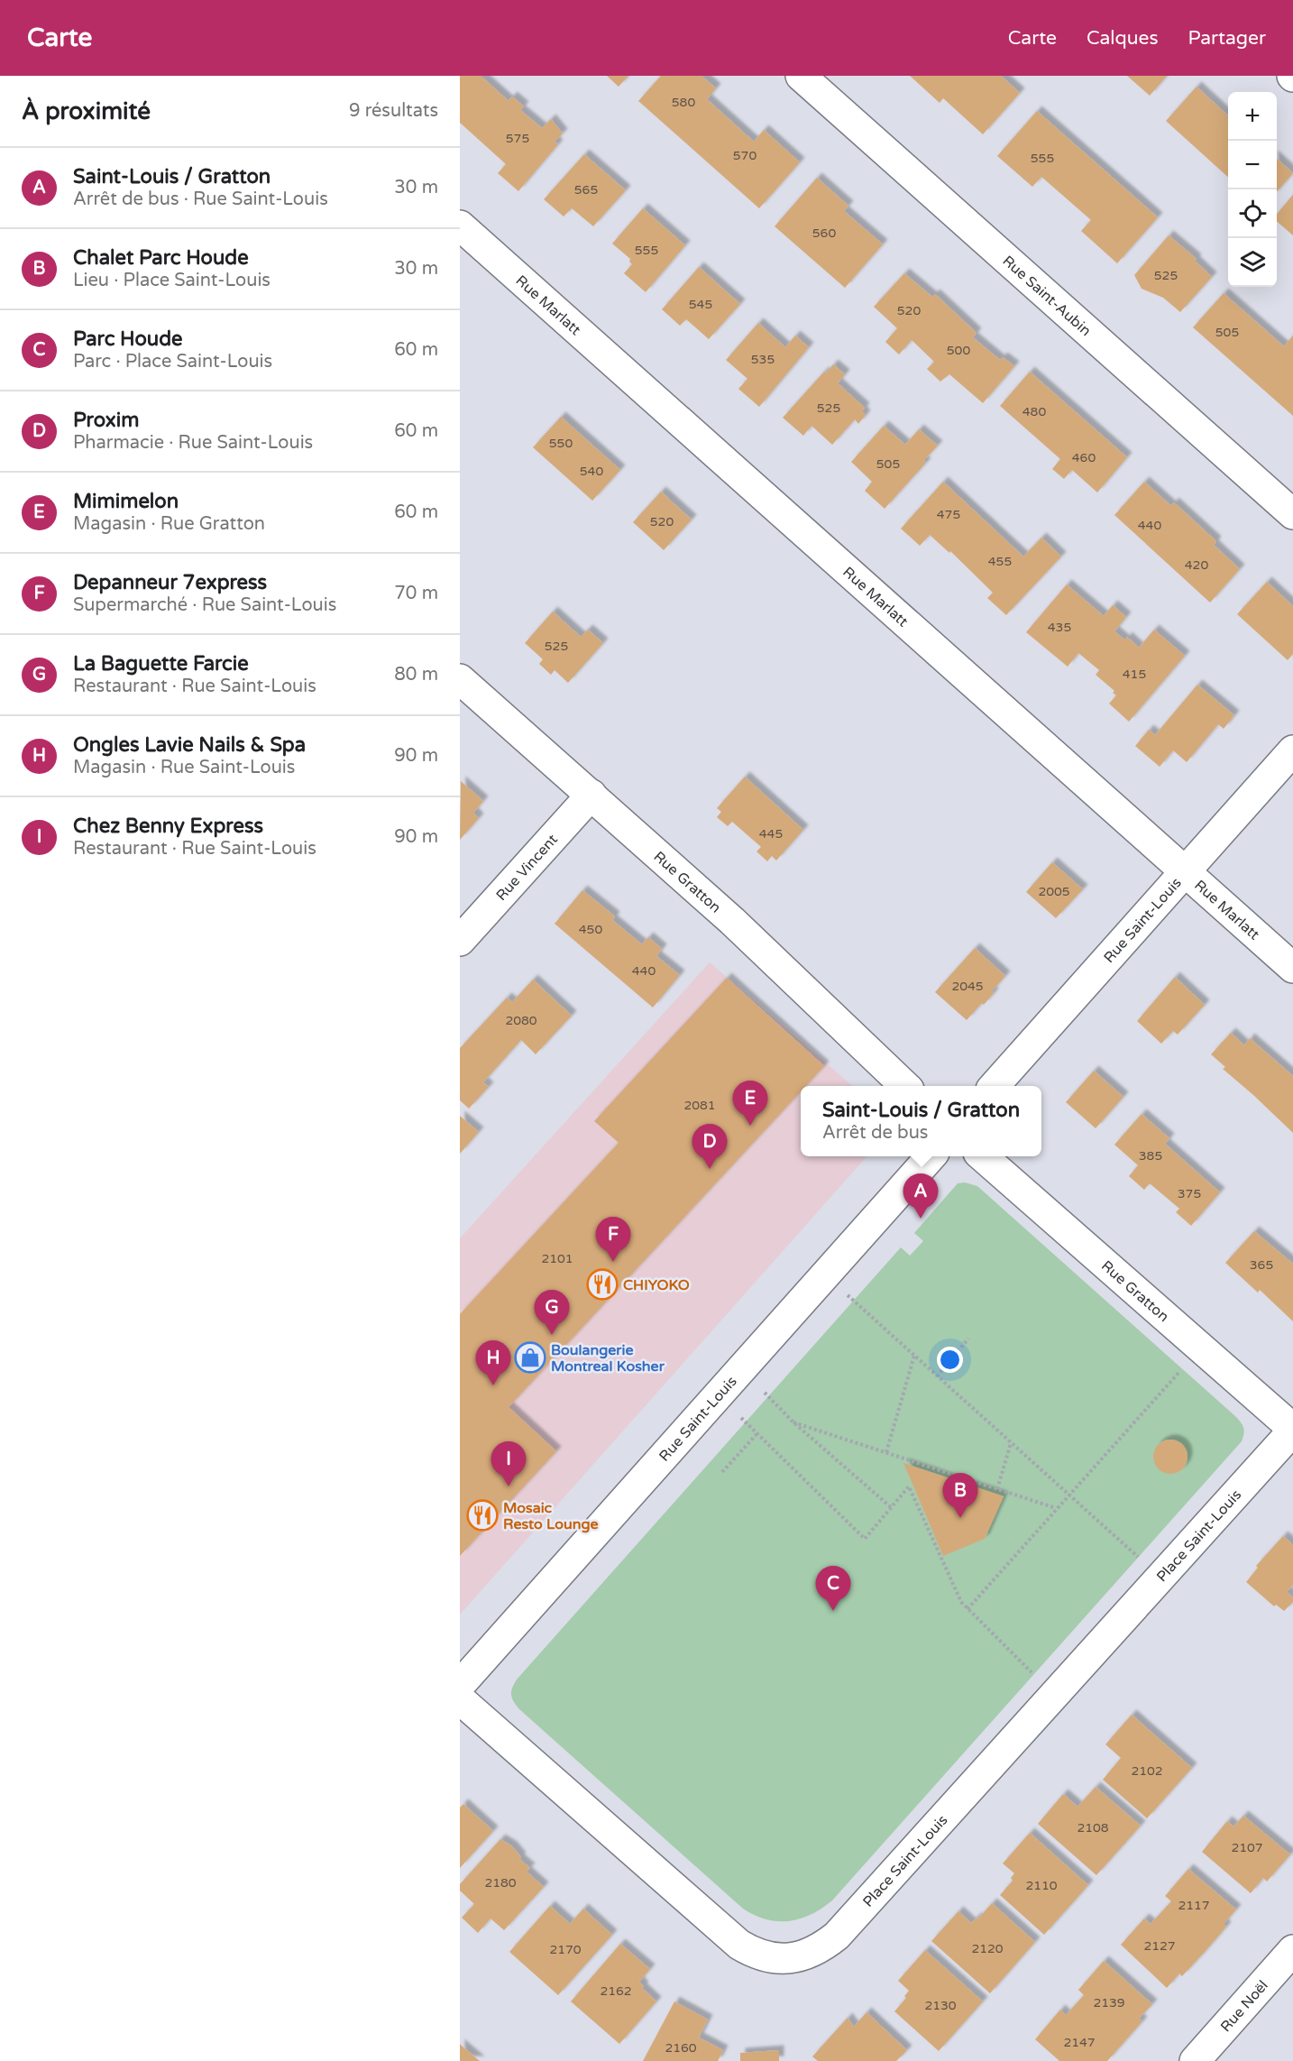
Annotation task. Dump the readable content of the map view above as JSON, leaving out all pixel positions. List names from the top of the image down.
{
  "streets": {
    "street": [
      "Rue Saint-Aubin",
      "Rue Marlatt",
      "Rue Vincent",
      "Rue Gratton",
      "Rue Saint-Louis",
      "Place Saint-Louis",
      "Rue Noël"
    ]
  },
  "crossings": [
    ["Rue Marlatt", "Rue Saint-Louis"],
    ["Rue Vincent", "Rue Gratton"],
    ["Rue Gratton", "Place Saint-Louis"]
  ],
  "places": {
    "restaurant": ["CHIYOKO", "Mosaic Resto Lounge"],
    "shop": ["Boulangerie Montreal Kosher"]
  },
  "house_numbers": [
    "580",
    "575",
    "570",
    "555",
    "565",
    "560",
    "555",
    "525",
    "545",
    "520",
    "505",
    "500",
    "535",
    "525",
    "480",
    "550",
    "460",
    "505",
    "540",
    "475",
    "520",
    "440",
    "455",
    "420",
    "435",
    "525",
    "415",
    "445",
    "2005",
    "450",
    "440",
    "2045",
    "2080",
    "2081",
    "385",
    "375",
    "2101",
    "365",
    "2102",
    "2108",
    "2107",
    "2180",
    "2110",
    "2117",
    "2127",
    "2120",
    "2170",
    "2162",
    "2139",
    "2130",
    "2147",
    "2160"
  ],
  "page": {
    "header": "Carte",
    "nav": ["Carte", "Calques", "Partager"],
    "heading": ["À proximité", "9 résultats"],
    "map_buttons": ["+", "−"],
    "list": [
      {
        "mark": "A",
        "name": "Saint-Louis / Gratton",
        "note": "Arrêt de bus · Rue Saint-Louis",
        "value": "30 m"
      },
      {
        "mark": "B",
        "name": "Chalet Parc Houde",
        "note": "Lieu · Place Saint-Louis",
        "value": "30 m"
      },
      {
        "mark": "C",
        "name": "Parc Houde",
        "note": "Parc · Place Saint-Louis",
        "value": "60 m"
      },
      {
        "mark": "D",
        "name": "Proxim",
        "note": "Pharmacie · Rue Saint-Louis",
        "value": "60 m"
      },
      {
        "mark": "E",
        "name": "Mimimelon",
        "note": "Magasin · Rue Gratton",
        "value": "60 m"
      },
      {
        "mark": "F",
        "name": "Depanneur 7express",
        "note": "Supermarché · Rue Saint-Louis",
        "value": "70 m"
      },
      {
        "mark": "G",
        "name": "La Baguette Farcie",
        "note": "Restaurant · Rue Saint-Louis",
        "value": "80 m"
      },
      {
        "mark": "H",
        "name": "Ongles Lavie Nails & Spa",
        "note": "Magasin · Rue Saint-Louis",
        "value": "90 m"
      },
      {
        "mark": "I",
        "name": "Chez Benny Express",
        "note": "Restaurant · Rue Saint-Louis",
        "value": "90 m"
      }
    ],
    "pins": [
      "E",
      "D",
      "A",
      "F",
      "G",
      "H",
      "I",
      "B",
      "C"
    ],
    "popup": ["Saint-Louis / Gratton", "Arrêt de bus"]
  }
}
